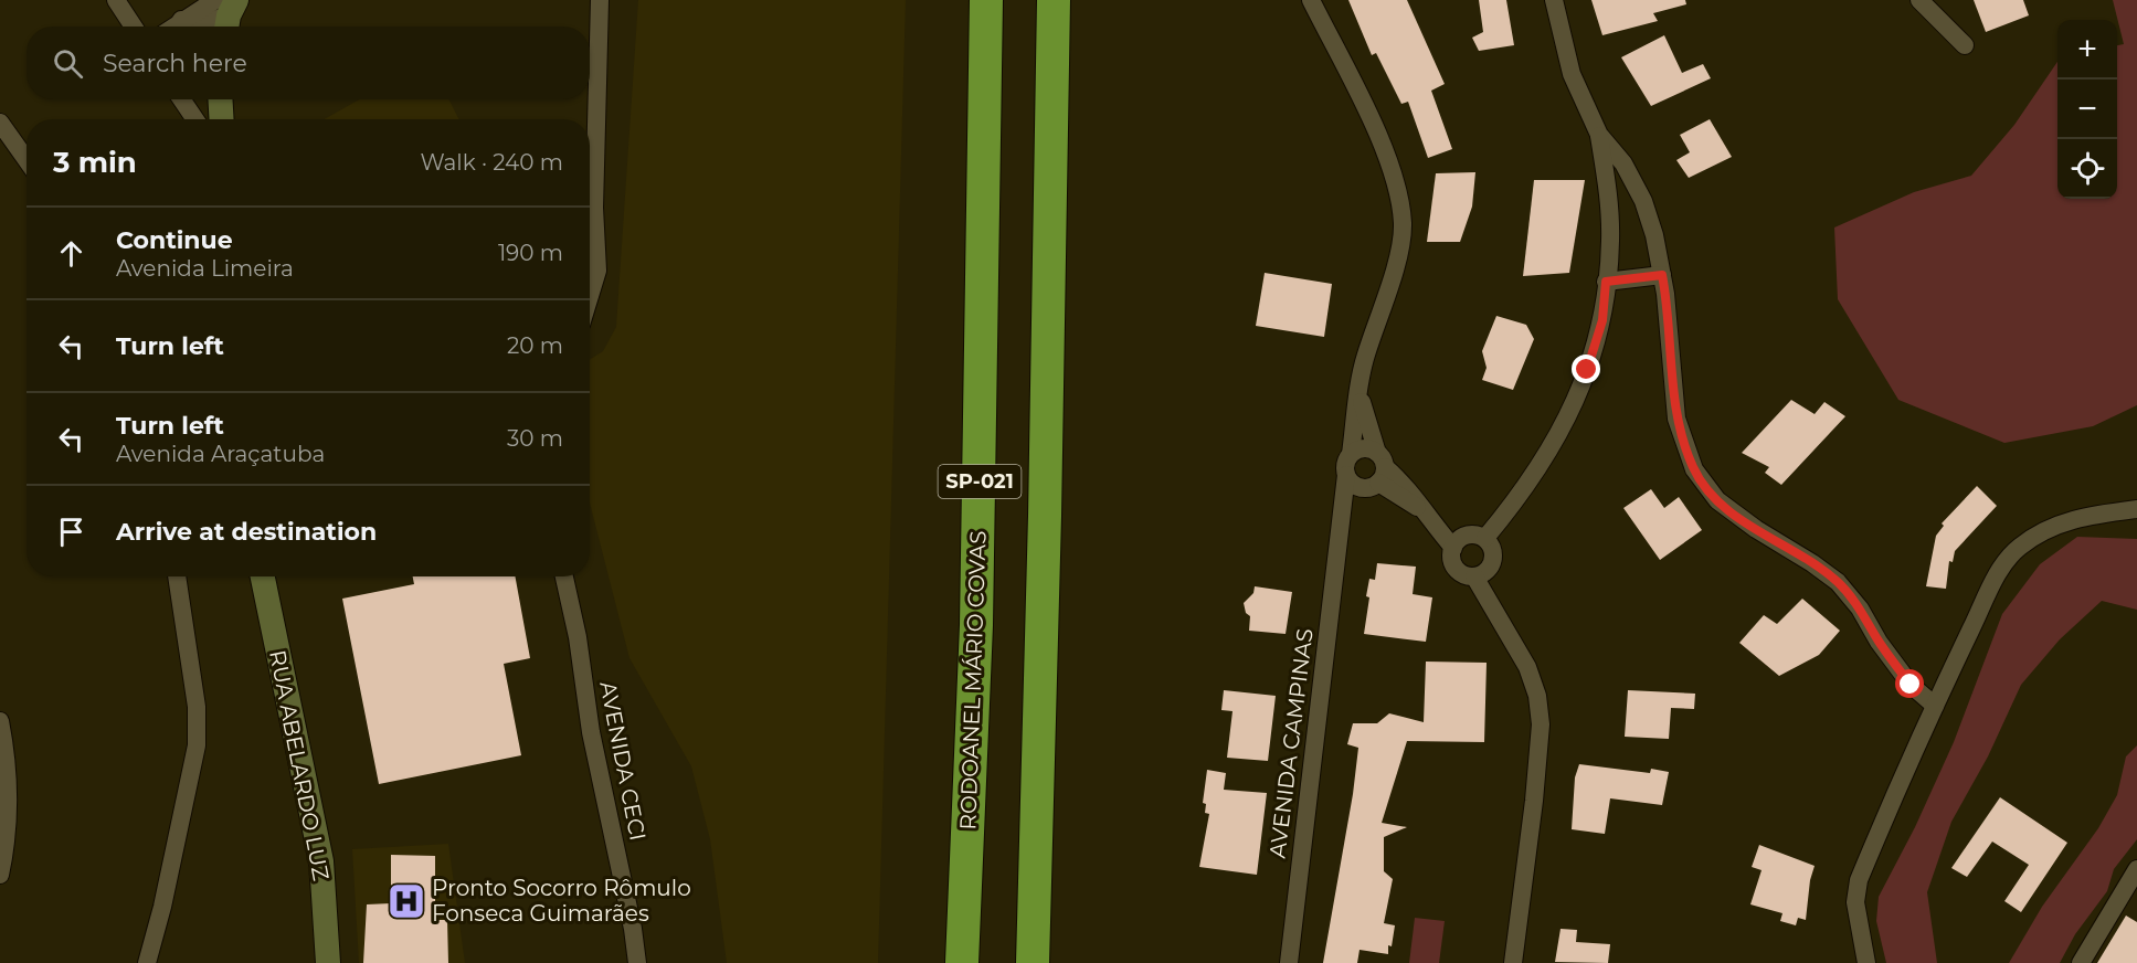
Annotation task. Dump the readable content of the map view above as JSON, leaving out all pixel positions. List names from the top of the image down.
{
  "streets": {
    "highway": ["SP-021", "RODOANEL MÁRIO COVAS"],
    "main road": ["RUA ABELARDO LUZ"],
    "street": ["AVENIDA CAMPINAS", "AVENIDA CECI"]
  },
  "places": {
    "hospital": ["Pronto Socorro Rômulo Fonseca Guimarães"]
  },
  "page": {
    "map_buttons": ["+", "−"],
    "search": "Search here",
    "heading": ["3 min", "Walk · 240 m"],
    "list": [
      ["Continue", "Avenida Limeira", "190 m"],
      ["Turn left", "20 m"],
      ["Turn left", "Avenida Araçatuba", "30 m"],
      "Arrive at destination"
    ]
  }
}
